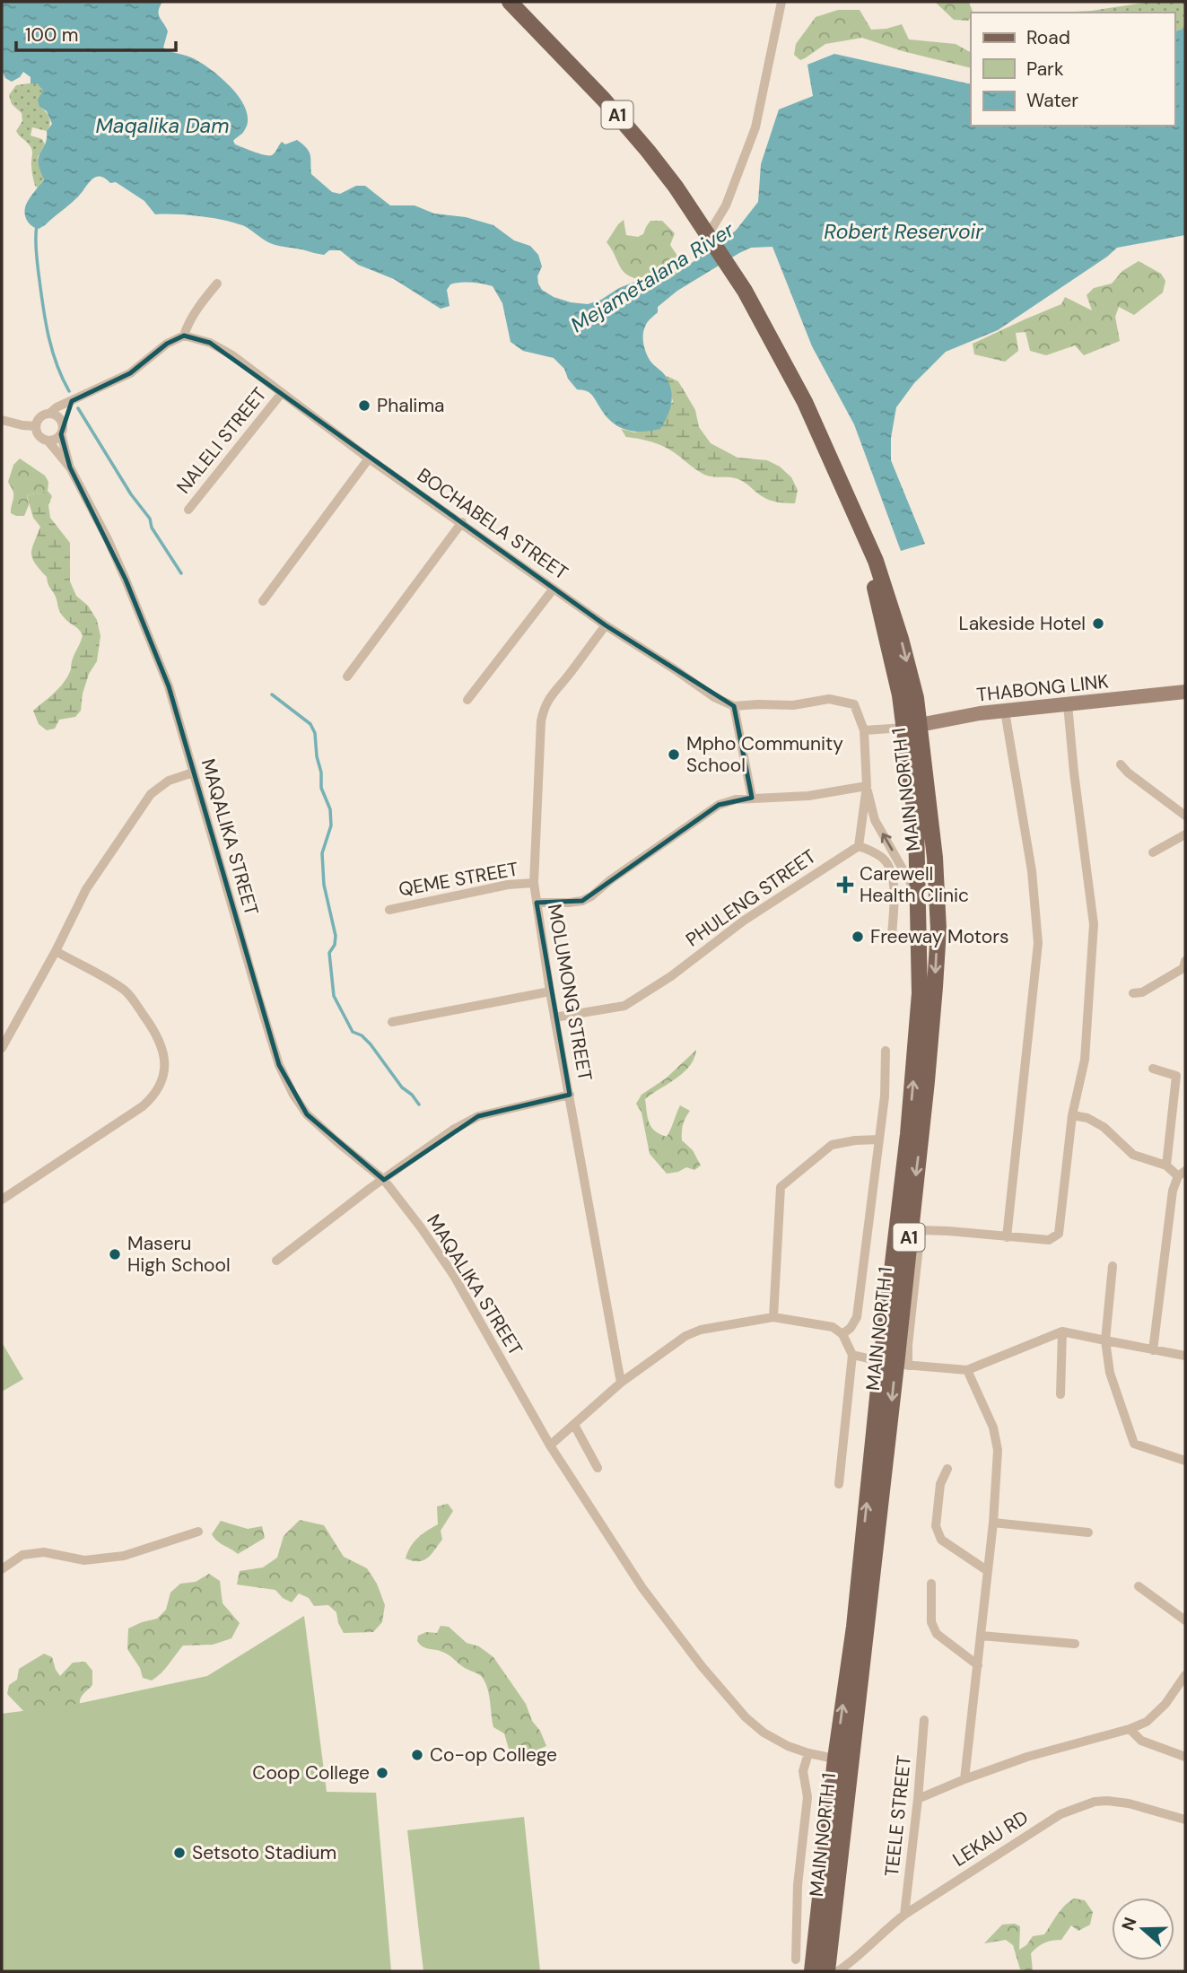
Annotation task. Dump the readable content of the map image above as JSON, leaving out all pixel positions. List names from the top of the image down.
{
  "streets": {
    "main road": ["A1", "THABONG LINK", "MAIN NORTH 1"],
    "street": [
      "NALELI STREET",
      "BOCHABELA STREET",
      "MAQALIKA STREET",
      "QEME STREET",
      "PHULENG STREET",
      "MOLUMONG STREET",
      "TEELE STREET",
      "LEKAU RD"
    ]
  },
  "crossings": [
    ["NALELI STREET", "BOCHABELA STREET"],
    ["BOCHABELA STREET", "MOLUMONG STREET"],
    ["THABONG LINK", "MAIN NORTH 1"],
    ["MAIN NORTH 1", "MAQALIKA STREET"],
    ["QEME STREET", "MOLUMONG STREET"],
    ["PHULENG STREET", "MOLUMONG STREET"],
    ["TEELE STREET", "LEKAU RD"]
  ],
  "water": ["Maqalika Dam", "Robert Reservoir", "Mejametalana River"],
  "places": {
    "other": [
      "Phalima",
      "Lakeside Hotel",
      "Mpho Community School",
      "Freeway Motors",
      "Maseru High School",
      "Co-op College",
      "Coop College",
      "Setsoto Stadium"
    ],
    "health": ["Carewell Health Clinic"]
  },
  "legend": ["Road", "Park", "Water"],
  "scale_bar": "100 m",
  "north": "left"
}
